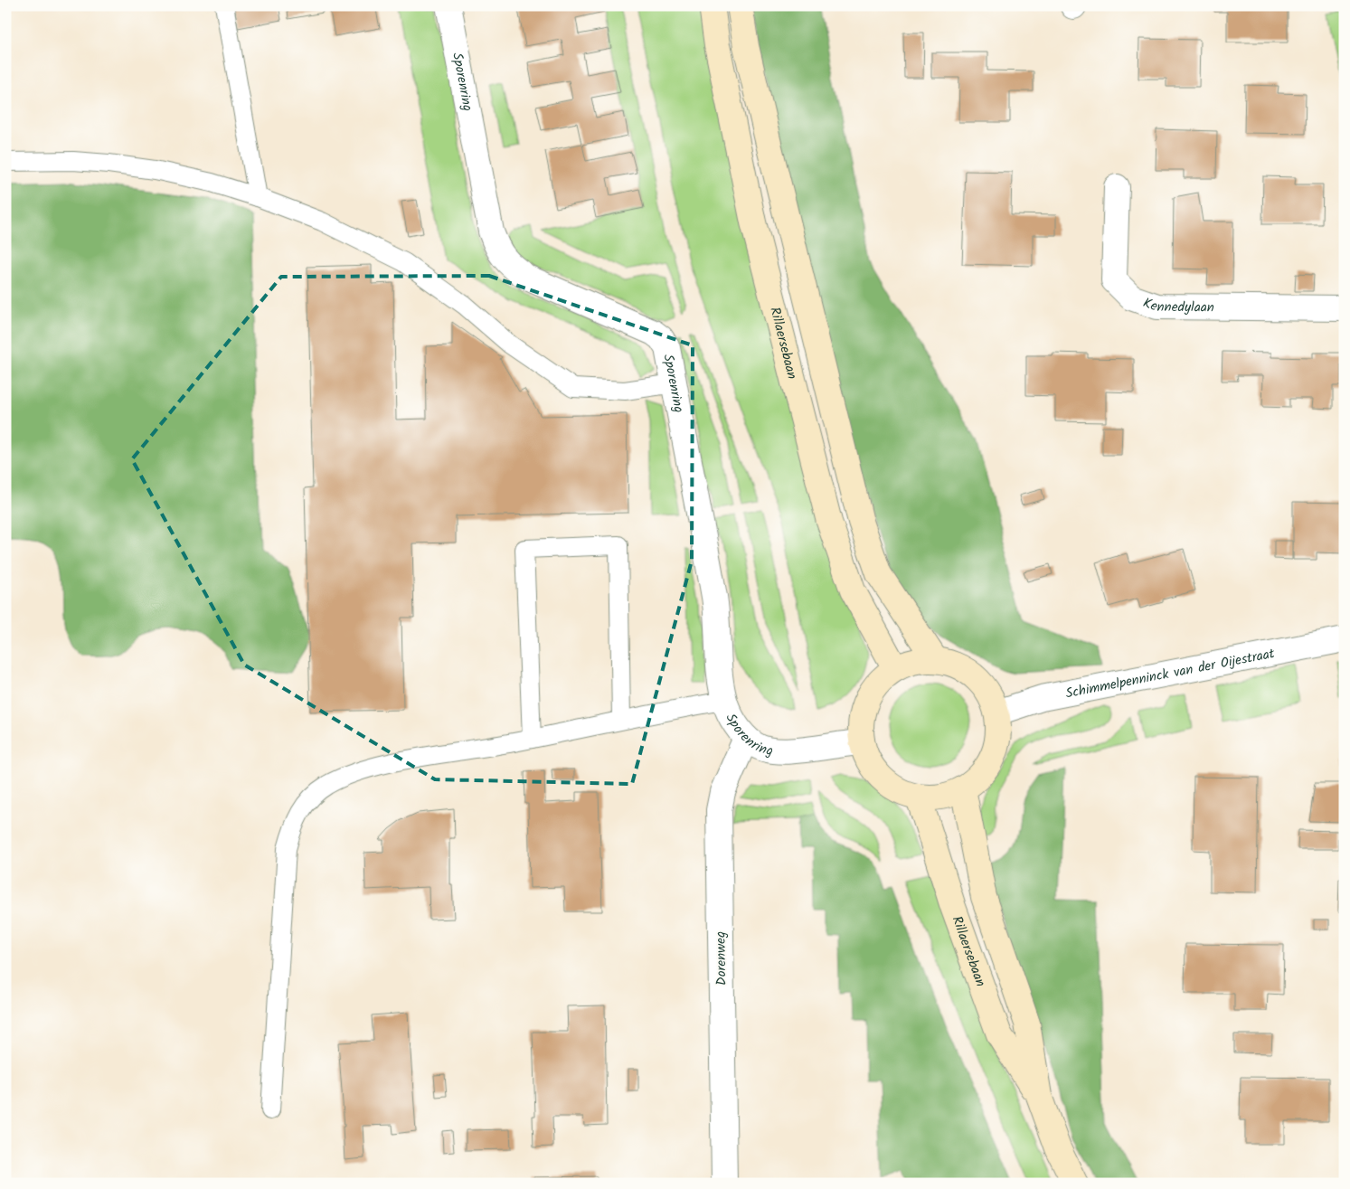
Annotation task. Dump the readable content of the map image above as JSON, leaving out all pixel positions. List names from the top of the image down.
{
  "streets": {
    "street": [
      "Sporenring",
      "Kennedylaan",
      "Rillaersebaan",
      "Schimmelpenninck van der Oijestraat",
      "Dorenweg"
    ]
  },
  "crossings": [
    ["Sporenring", "Rillaersebaan"],
    ["Sporenring", "Schimmelpenninck van der Oijestraat"],
    ["Sporenring", "Dorenweg"],
    ["Rillaersebaan", "Schimmelpenninck van der Oijestraat"]
  ]
}
